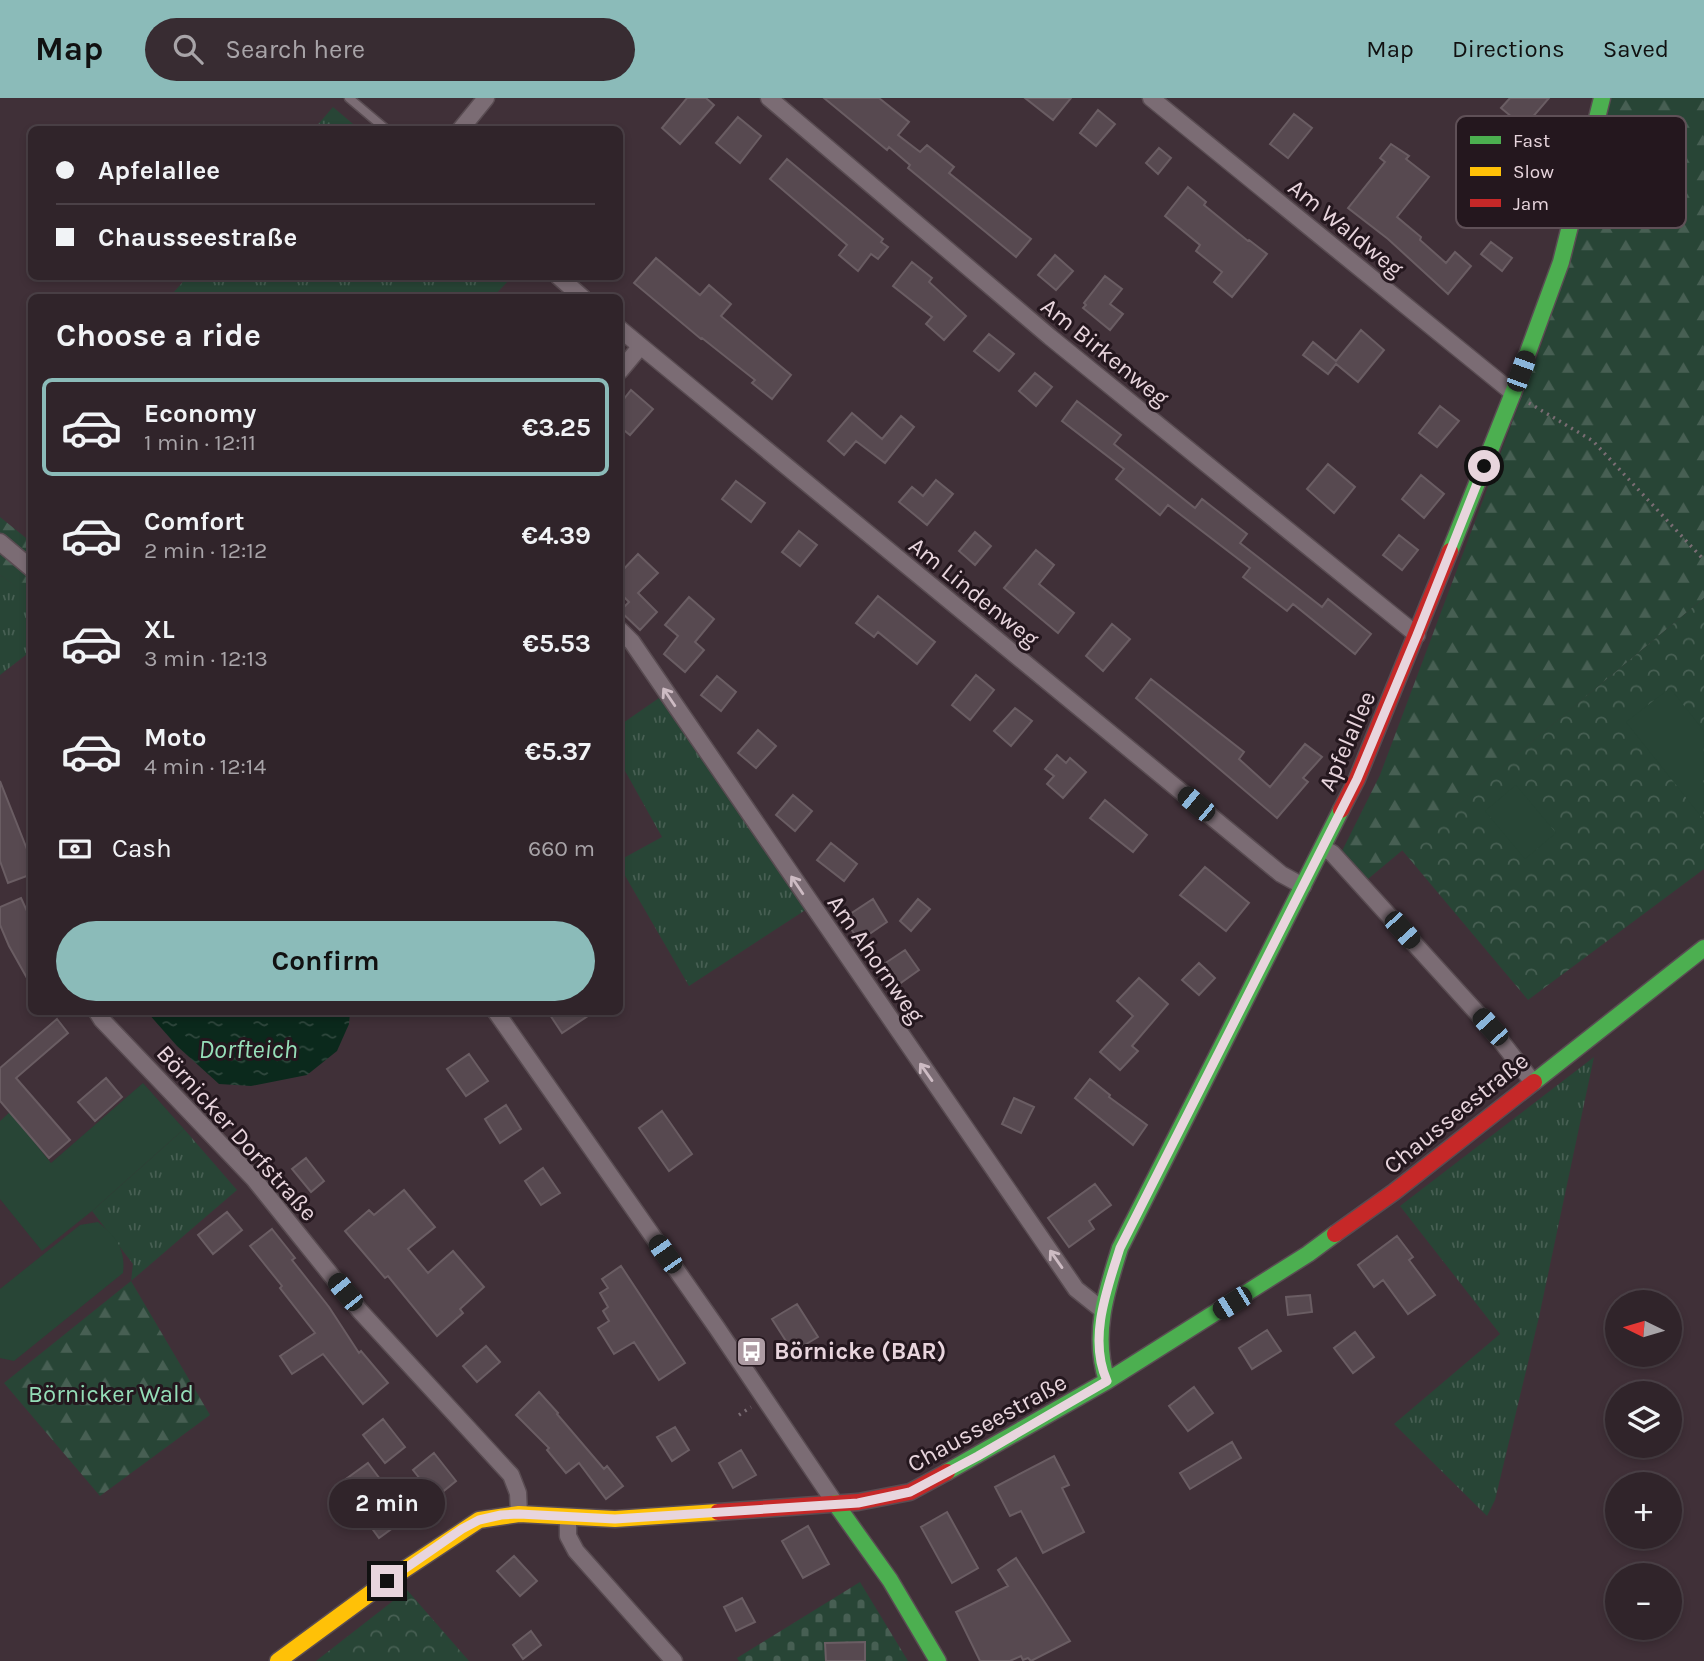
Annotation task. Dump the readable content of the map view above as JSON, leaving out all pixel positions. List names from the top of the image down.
{
  "streets": {
    "main road": ["Apfelallee", "Chausseestraße"],
    "street": [
      "Am Waldweg",
      "Am Birkenweg",
      "Am Lindenweg",
      "Am Ahornweg",
      "Börnicker Dorfstraße"
    ]
  },
  "crossings": [
    ["Am Waldweg", "Apfelallee"],
    ["Am Birkenweg", "Apfelallee"],
    ["Am Lindenweg", "Apfelallee"],
    ["Apfelallee", "Am Ahornweg"],
    ["Apfelallee", "Chausseestraße"],
    ["Chausseestraße", "Börnicker Dorfstraße"]
  ],
  "one_way": ["Am Ahornweg"],
  "water": ["Dorfteich"],
  "parks": ["Börnicker Wald"],
  "places": {
    "bus stop": ["Börnicke (BAR)"]
  },
  "legend": ["Fast", "Slow", "Jam"],
  "north": "left",
  "page": {
    "header": "Map",
    "search": "Search here",
    "nav": ["Map", "Directions", "Saved"],
    "banner": ["Apfelallee", "Chausseestraße"],
    "heading": "Choose a ride",
    "list": [
      {
        "name": "Economy",
        "note": "1 min · 12:11",
        "value": "€3.25"
      },
      {
        "name": "Comfort",
        "note": "2 min · 12:12",
        "value": "€4.39"
      },
      {
        "name": "XL",
        "note": "3 min · 12:13",
        "value": "€5.53"
      },
      {
        "name": "Moto",
        "note": "4 min · 12:14",
        "value": "€5.37"
      }
    ],
    "pay": ["Cash", "660 m"],
    "buttons": "Confirm",
    "map_buttons": ["+", "−"],
    "bubble": "2 min"
  }
}
